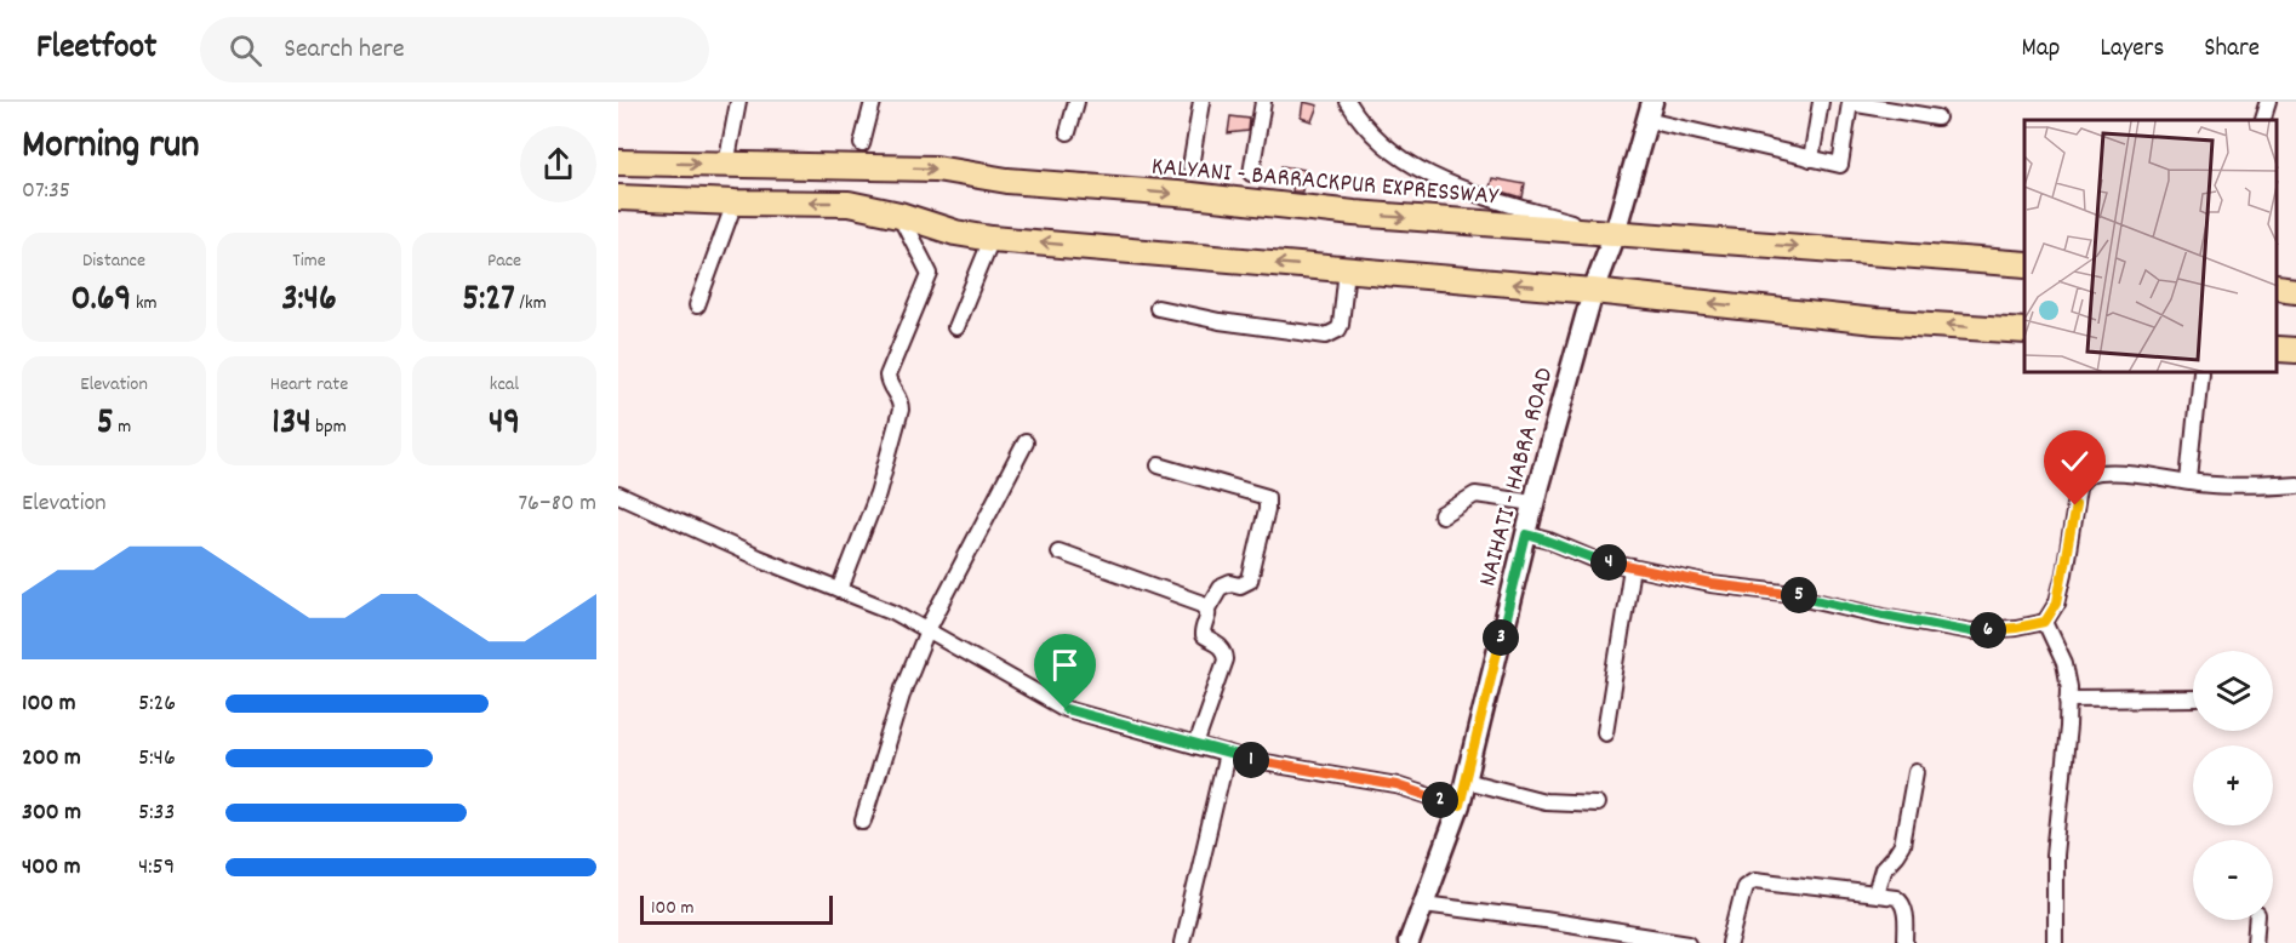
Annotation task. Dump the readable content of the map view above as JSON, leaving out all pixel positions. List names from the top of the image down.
{
  "streets": {
    "highway": ["KALYANI - BARRACKPUR EXPRESSWAY"],
    "main road": ["NAIHATI - HABRA ROAD"]
  },
  "crossings": [
    ["KALYANI - BARRACKPUR EXPRESSWAY", "NAIHATI - HABRA ROAD"]
  ],
  "scale_bar": "100 m",
  "page": {
    "header": "Fleetfoot",
    "search": "Search here",
    "nav": ["Map", "Layers", "Share"],
    "heading": ["Morning run", "07:35"],
    "stats": [
      ["Distance", "0.69 km"],
      ["Time", "3:46"],
      ["Pace", "5:27 /km"],
      ["Elevation", "5 m"],
      ["Heart rate", "134 bpm"],
      ["kcal", "49"]
    ],
    "chart": ["Elevation", "76–80 m"],
    "pins": [
      "4",
      "5",
      "6",
      "3",
      "1",
      "2"
    ],
    "map_buttons": ["+", "−"],
    "list": [
      {
        "name": "100 m",
        "note": "5:26"
      },
      {
        "name": "200 m",
        "note": "5:46"
      },
      {
        "name": "300 m",
        "note": "5:33"
      },
      {
        "name": "400 m",
        "note": "4:59"
      }
    ],
    "scale": "100 m"
  }
}
